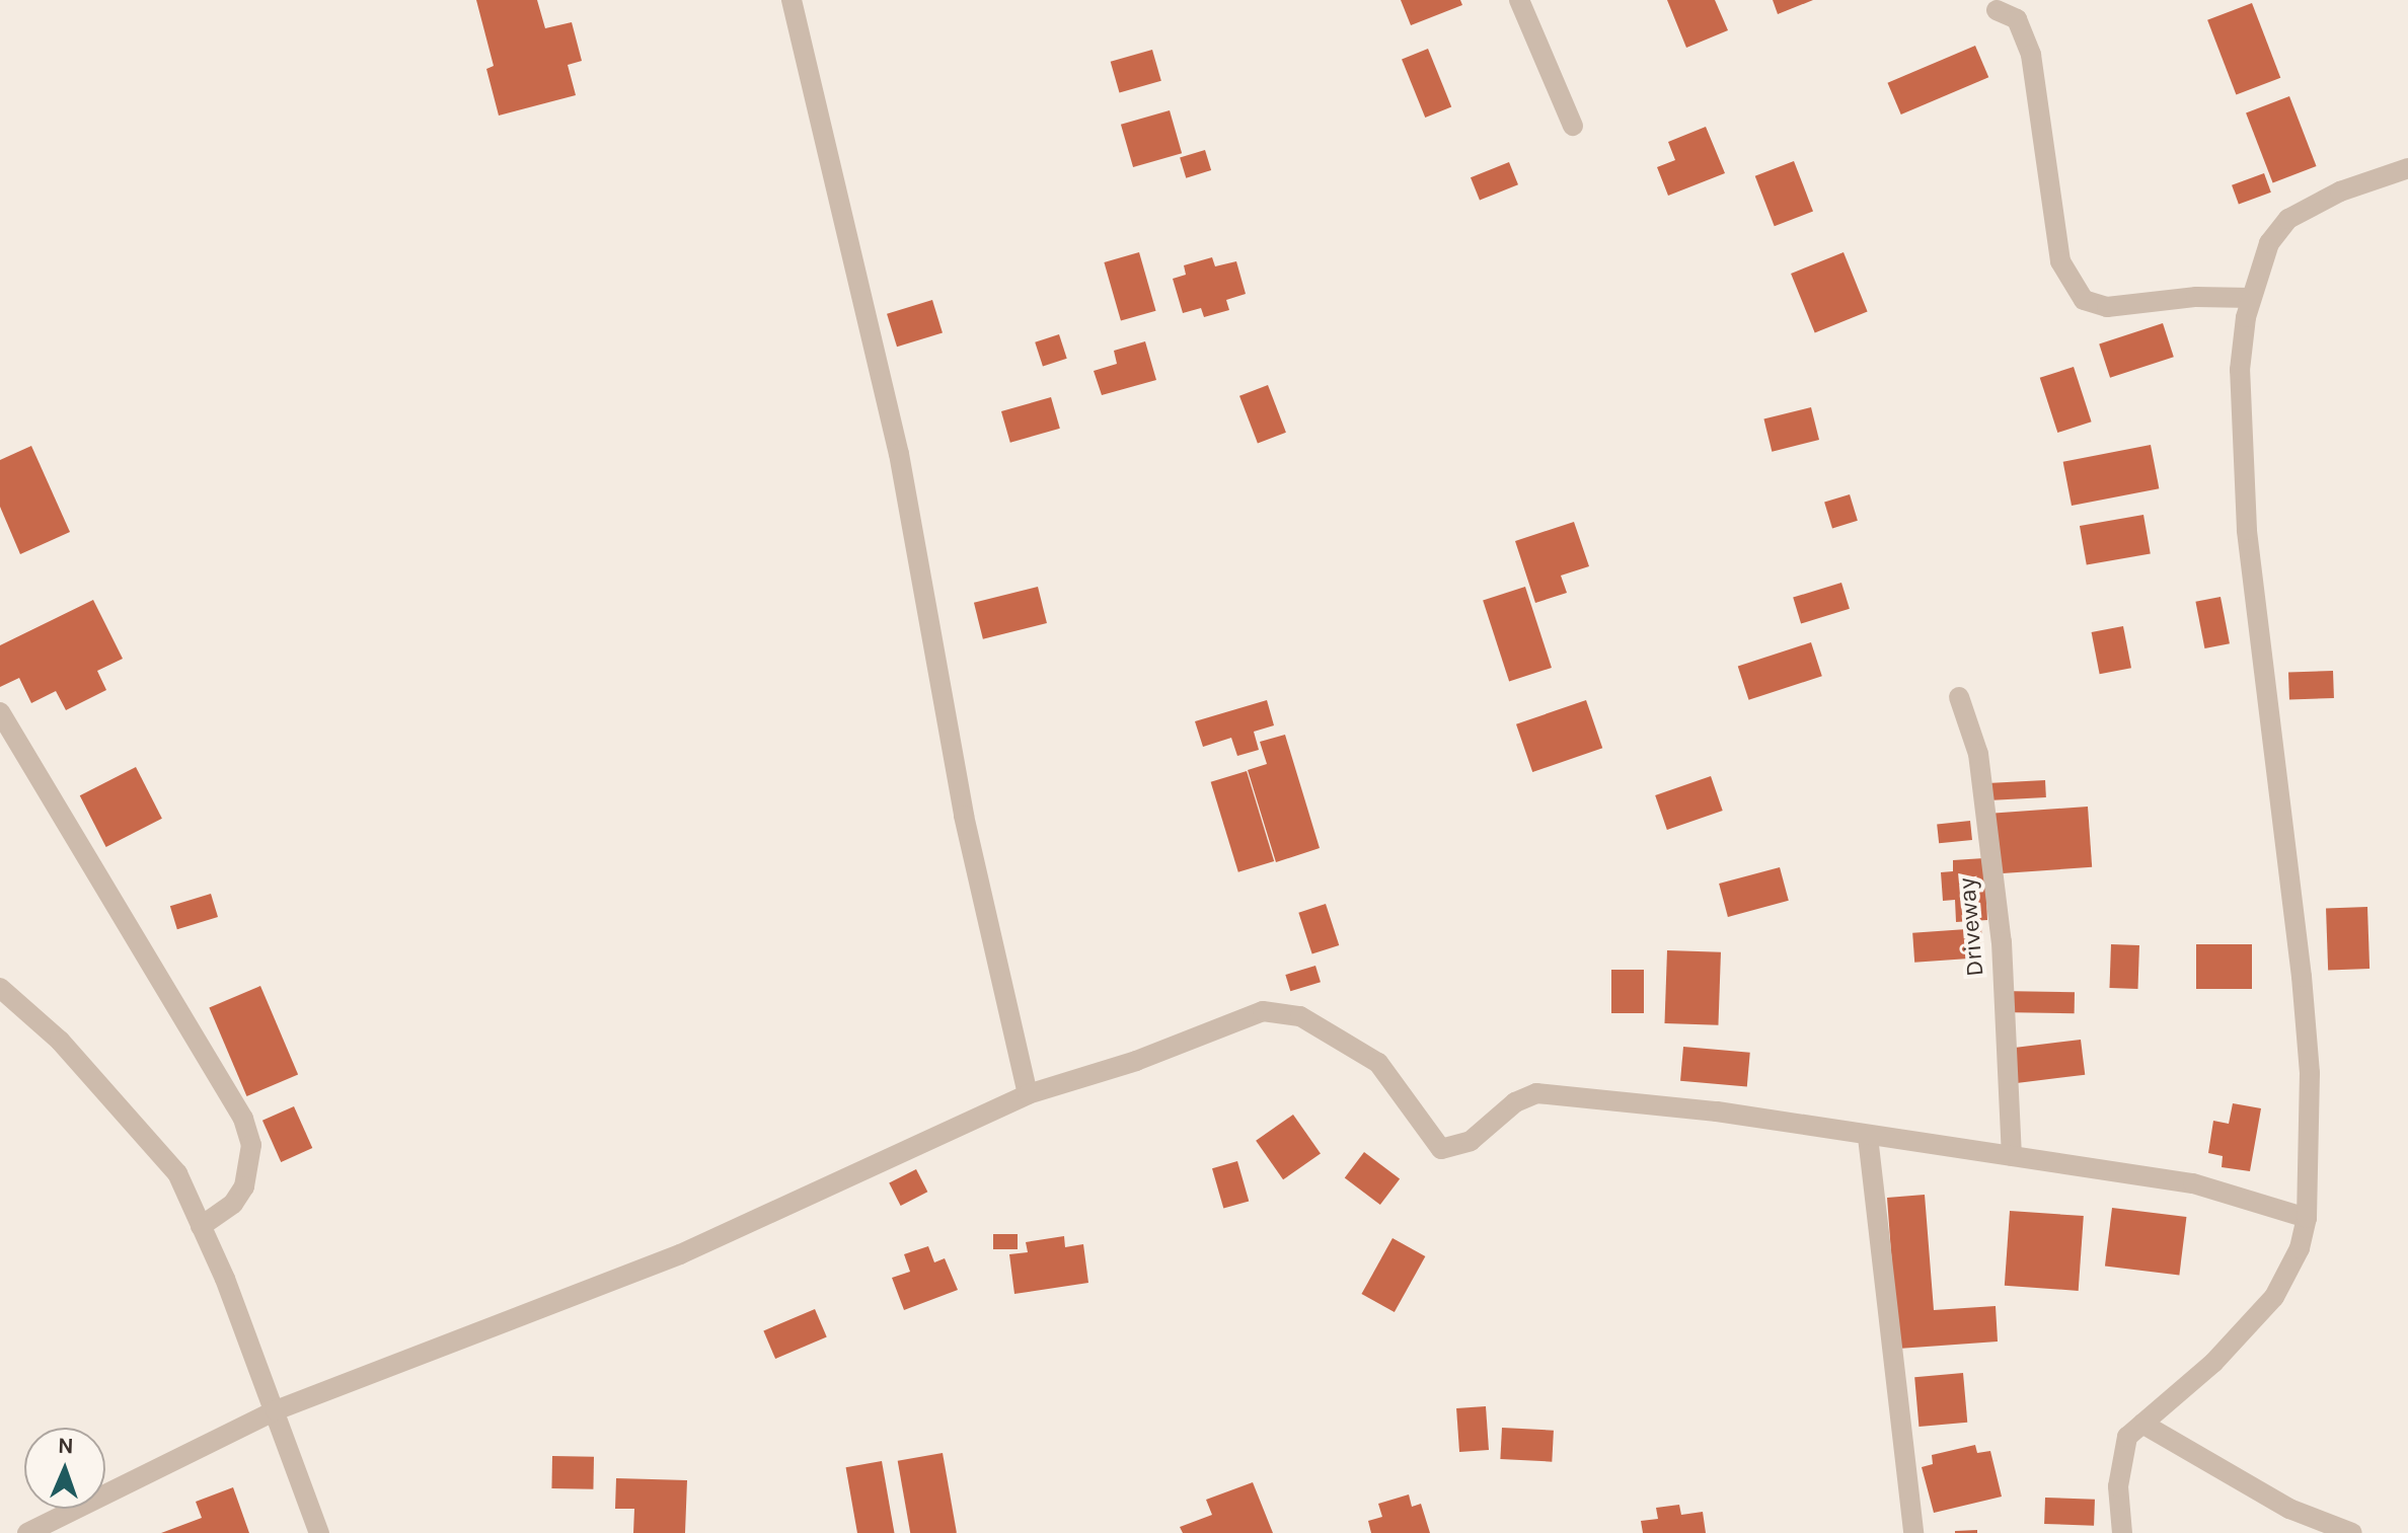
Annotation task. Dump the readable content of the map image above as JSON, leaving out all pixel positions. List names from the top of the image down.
{
  "streets": {
    "street": ["Driveway"]
  },
  "north": "top"
}
